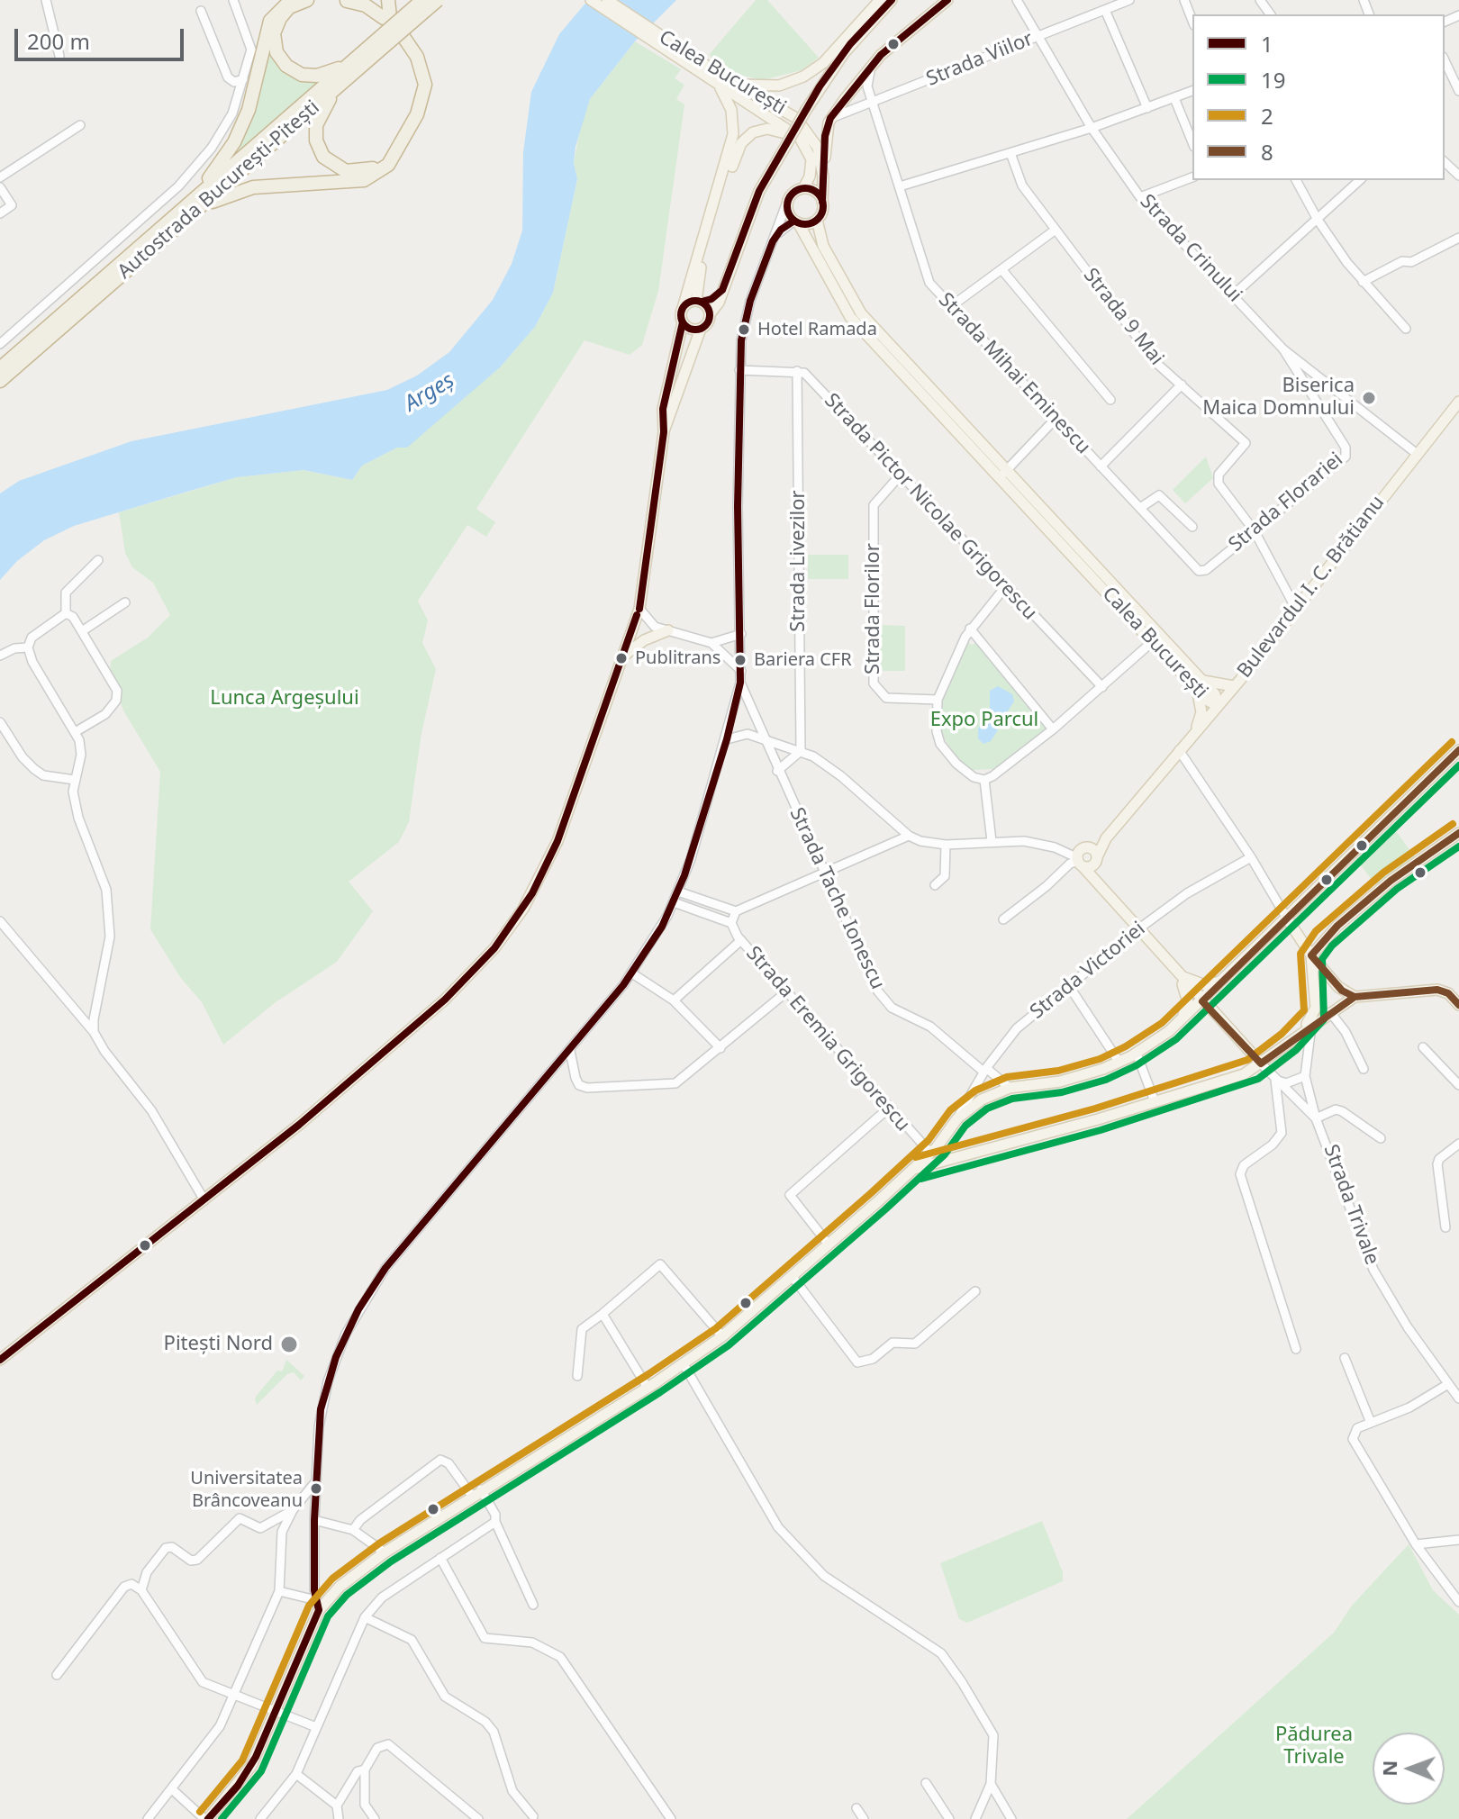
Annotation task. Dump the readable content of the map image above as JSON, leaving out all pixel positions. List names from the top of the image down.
{
  "streets": {
    "highway": ["Autostrada București-Pitești"],
    "main road": ["Calea București", "Bulevardul I. C. Brătianu"],
    "street": [
      "Strada Viilor",
      "Strada Crinului",
      "Strada 9 Mai",
      "Strada Mihai Eminescu",
      "Strada Florariei",
      "Strada Pictor Nicolae Grigorescu",
      "Strada Livezilor",
      "Strada Florilor",
      "Strada Tache Ionescu",
      "Strada Victoriei",
      "Strada Eremia Grigorescu",
      "Strada Trivale"
    ]
  },
  "crossings": [
    ["Strada Viilor", "Strada Crinului"],
    ["Strada Viilor", "Strada Mihai Eminescu"],
    ["Calea București", "Bulevardul I. C. Brătianu"],
    ["Strada Crinului", "Strada Florariei"],
    ["Strada Crinului", "Bulevardul I. C. Brătianu"],
    ["Strada 9 Mai", "Strada Florariei"],
    ["Strada 9 Mai", "Bulevardul I. C. Brătianu"],
    ["Strada Mihai Eminescu", "Strada Florariei"],
    ["Strada Pictor Nicolae Grigorescu", "Strada Livezilor"],
    ["Strada Pictor Nicolae Grigorescu", "Strada Florilor"],
    ["Strada Tache Ionescu", "Strada Victoriei"]
  ],
  "water": ["Argeș"],
  "parks": ["Lunca Argeșului", "Expo Parcul", "Pădurea Trivale"],
  "places": [
    "Hotel Ramada",
    "Biserica Maica Domnului",
    "Publitrans",
    "Bariera CFR",
    "Pitești Nord",
    "Universitatea Brâncoveanu"
  ],
  "lines": [
    "transit line 1",
    "transit line 2",
    "transit line 8",
    "transit line 19"
  ],
  "legend": [
    "1",
    "19",
    "2",
    "8"
  ],
  "scale_bar": "200 m",
  "north": "left"
}
